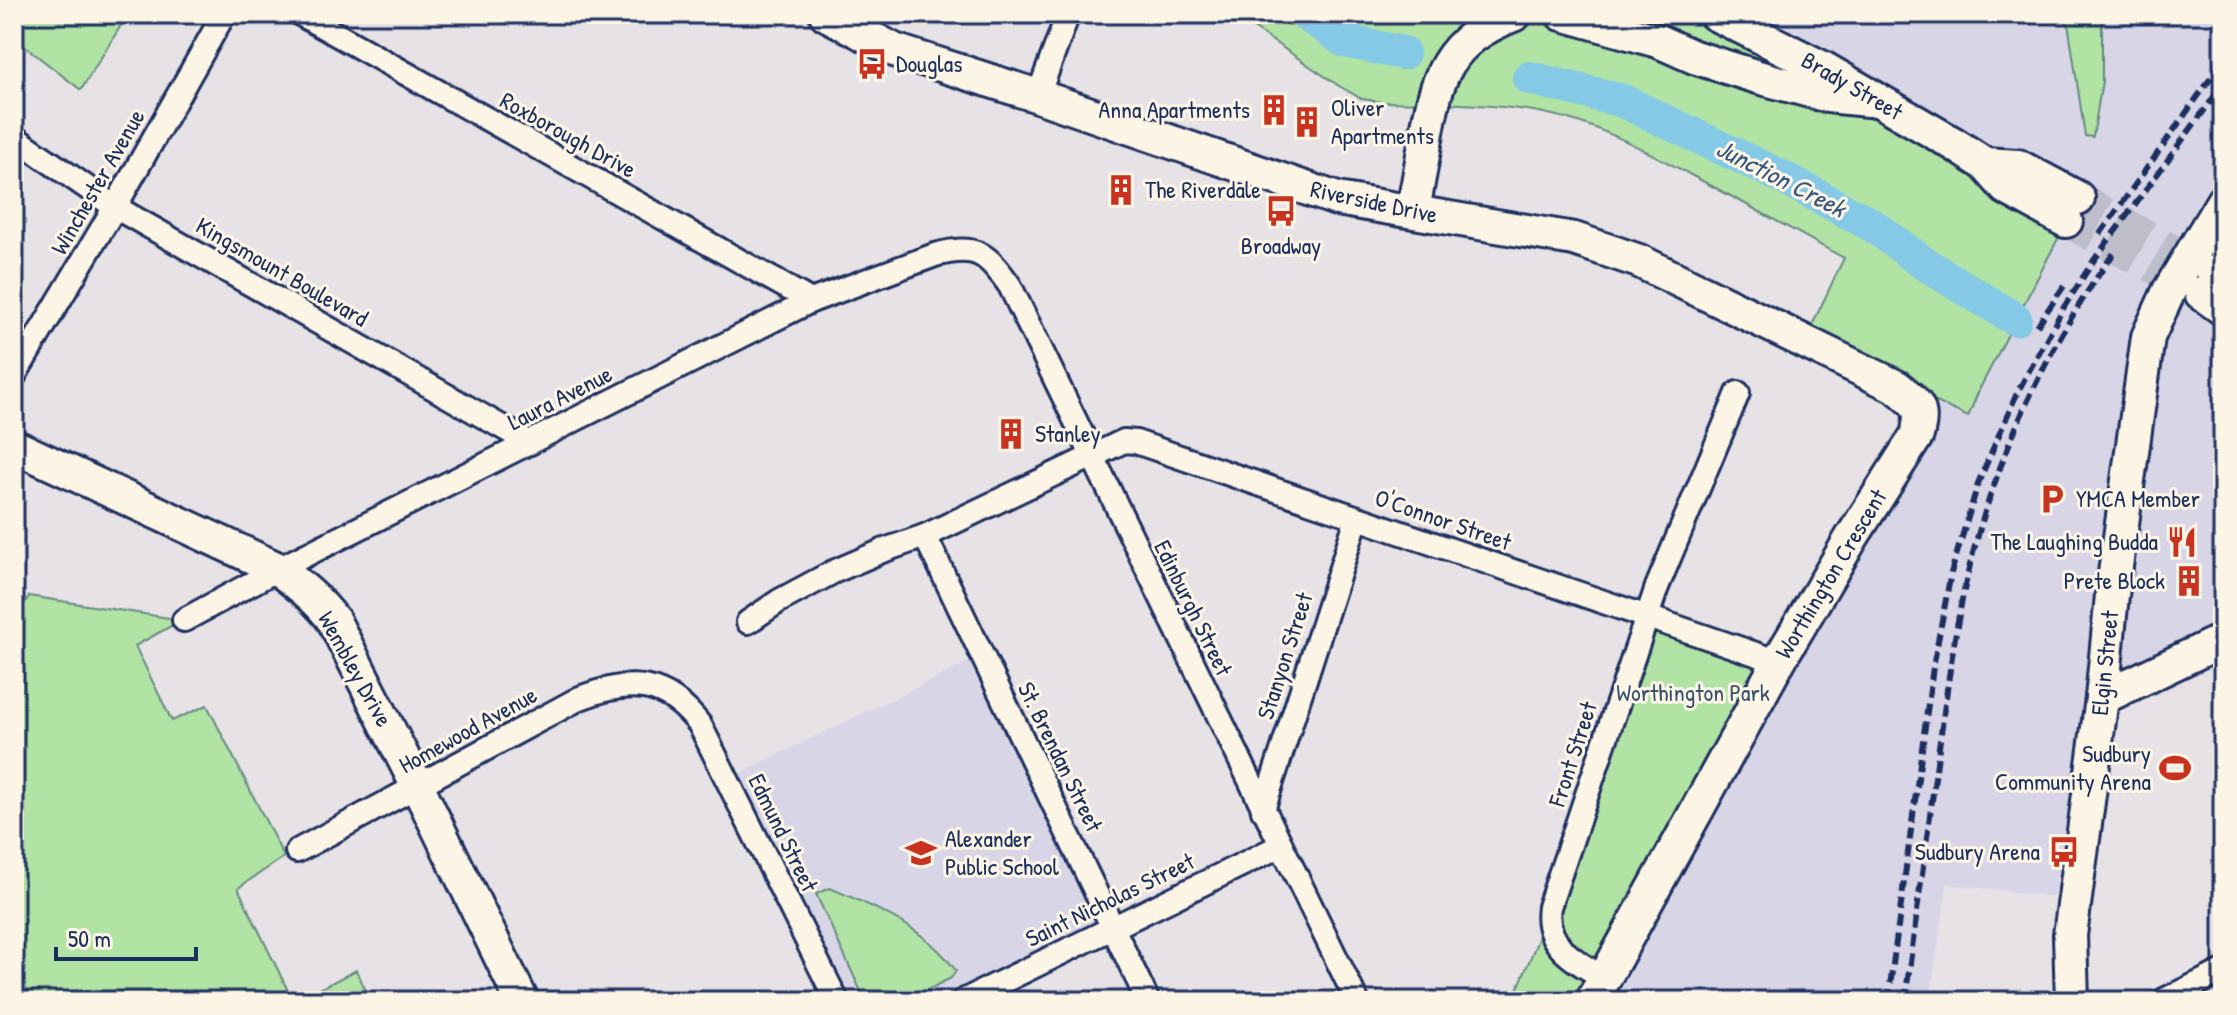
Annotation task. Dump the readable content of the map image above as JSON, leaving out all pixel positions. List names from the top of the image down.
{
  "streets": {
    "street": [
      "Brady Street",
      "Roxborough Drive",
      "Winchester Avenue",
      "Riverside Drive",
      "Kingsmount Boulevard",
      "Laura Avenue",
      "O'Connor Street",
      "Worthington Crescent",
      "Edinburgh Street",
      "Stanyon Street",
      "Elgin Street",
      "Wembley Drive",
      "Homewood Avenue",
      "Front Street",
      "St. Brendan Street",
      "Edmund Street",
      "Saint Nicholas Street"
    ]
  },
  "crossings": [
    ["Roxborough Drive", "Laura Avenue"],
    ["Winchester Avenue", "Kingsmount Boulevard"],
    ["Riverside Drive", "Worthington Crescent"],
    ["Kingsmount Boulevard", "Laura Avenue"],
    ["Laura Avenue", "Edinburgh Street"],
    ["Laura Avenue", "Wembley Drive"],
    ["O'Connor Street", "Worthington Crescent"],
    ["O'Connor Street", "Edinburgh Street"],
    ["O'Connor Street", "Stanyon Street"],
    ["O'Connor Street", "Front Street"],
    ["Worthington Crescent", "Front Street"],
    ["Edinburgh Street", "Stanyon Street"],
    ["Edinburgh Street", "Saint Nicholas Street"],
    ["Wembley Drive", "Homewood Avenue"],
    ["Homewood Avenue", "Edmund Street"],
    ["St. Brendan Street", "Saint Nicholas Street"]
  ],
  "water": ["Junction Creek"],
  "parks": ["Worthington Park"],
  "places": {
    "bus stop": ["Douglas", "Broadway", "Sudbury Arena"],
    "building": [
      "Anna Apartments",
      "Oliver Apartments",
      "The Riverdale",
      "Stanley",
      "Prete Block"
    ],
    "parking": ["YMCA Member"],
    "restaurant": ["The Laughing Budda"],
    "sports": ["Sudbury Community Arena"],
    "school or university": ["Alexander Public School"]
  },
  "scale_bar": "50 m"
}
